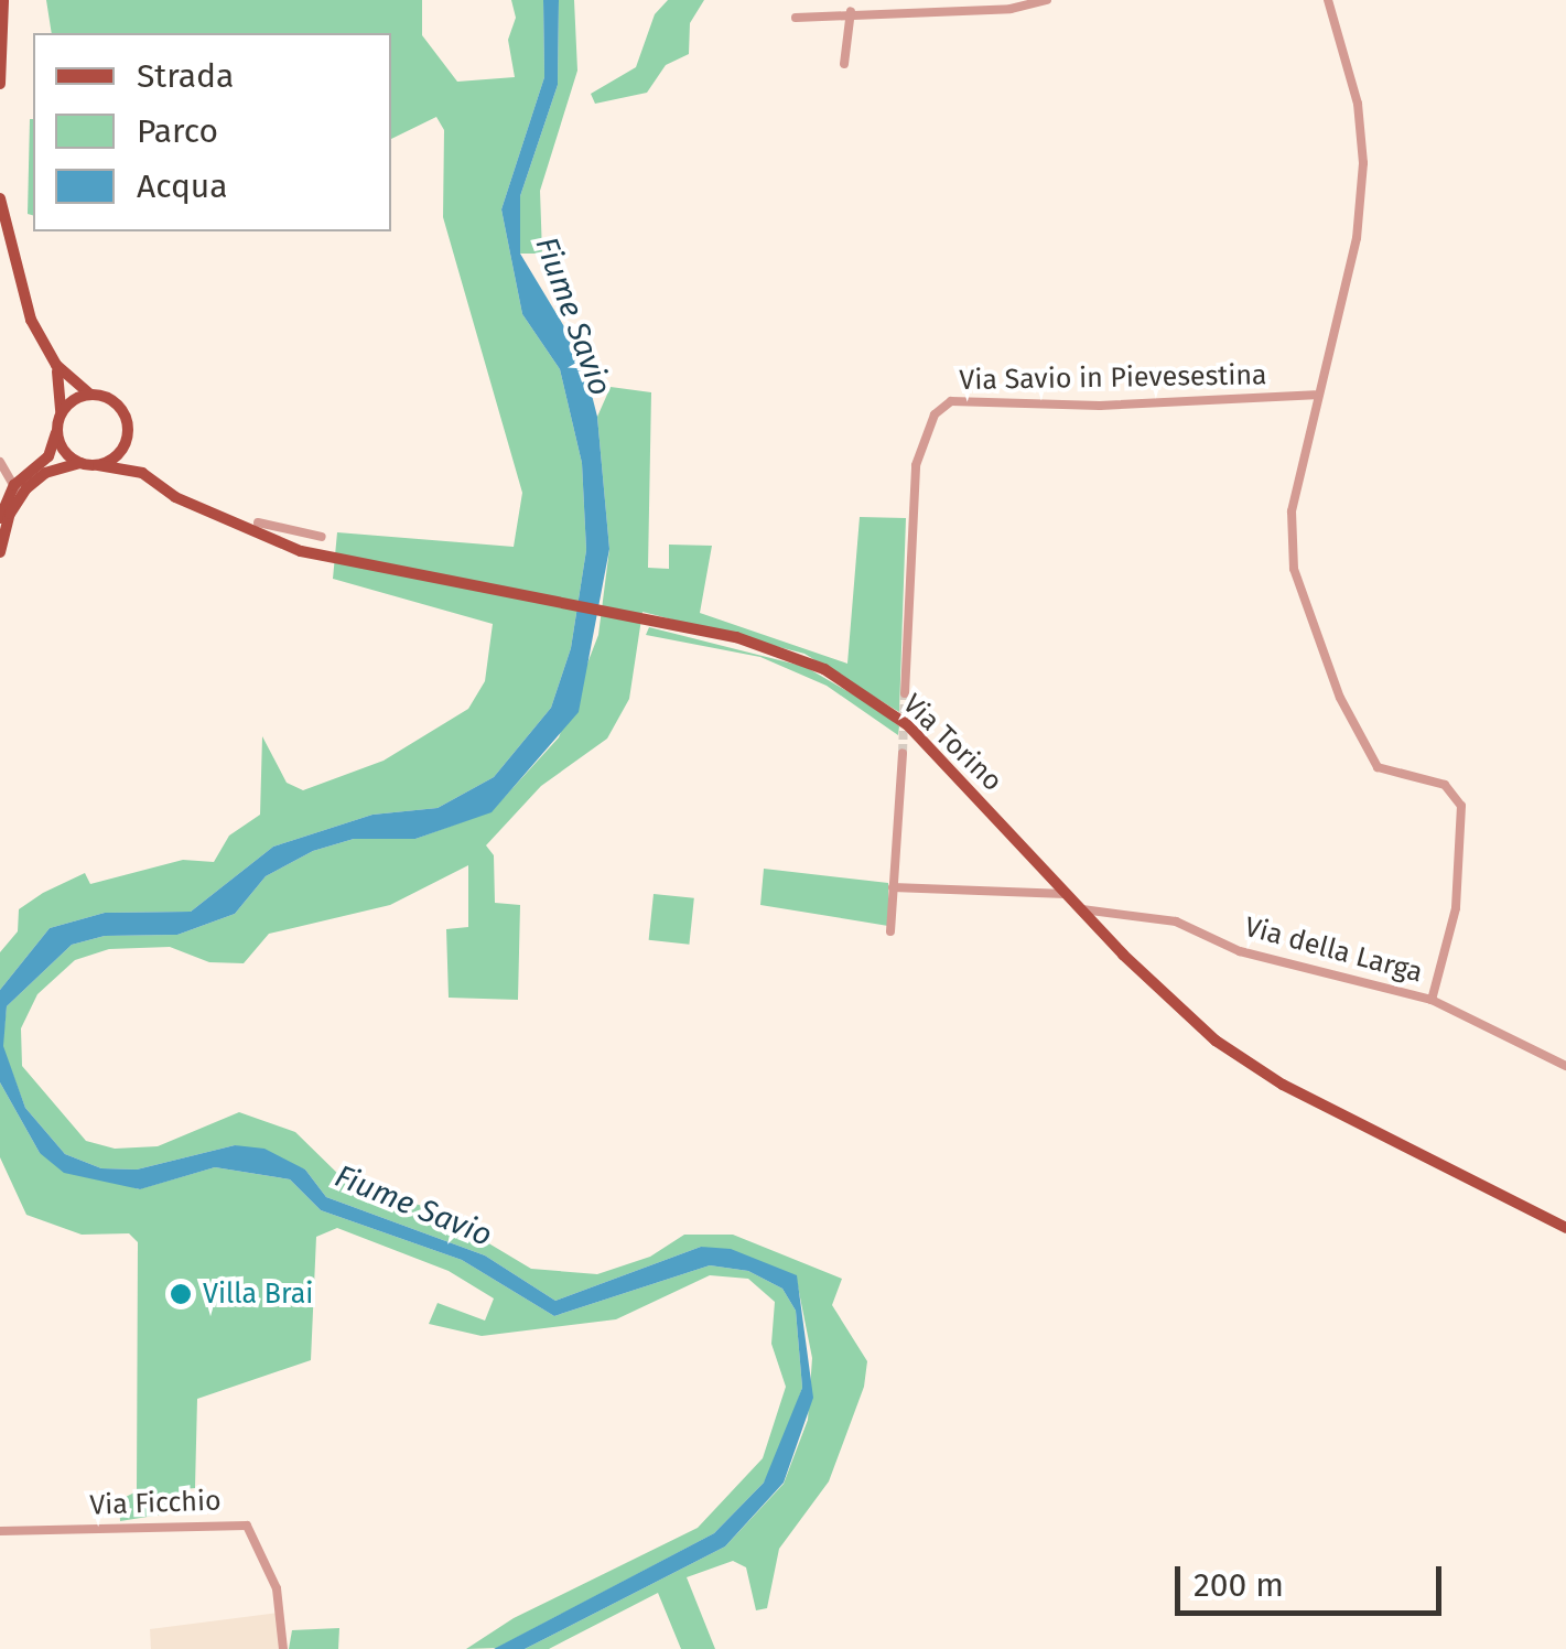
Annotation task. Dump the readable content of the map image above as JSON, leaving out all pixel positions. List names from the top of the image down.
{
  "streets": {
    "main road": ["Via Torino"],
    "street": ["Via Savio in Pievesestina", "Via della Larga", "Via Ficchio"]
  },
  "crossings": [
    ["Via Torino", "Via della Larga"]
  ],
  "water": ["Fiume Savio"],
  "places": ["Villa Brai"],
  "legend": ["Strada", "Parco", "Acqua"],
  "scale_bar": "200 m"
}
